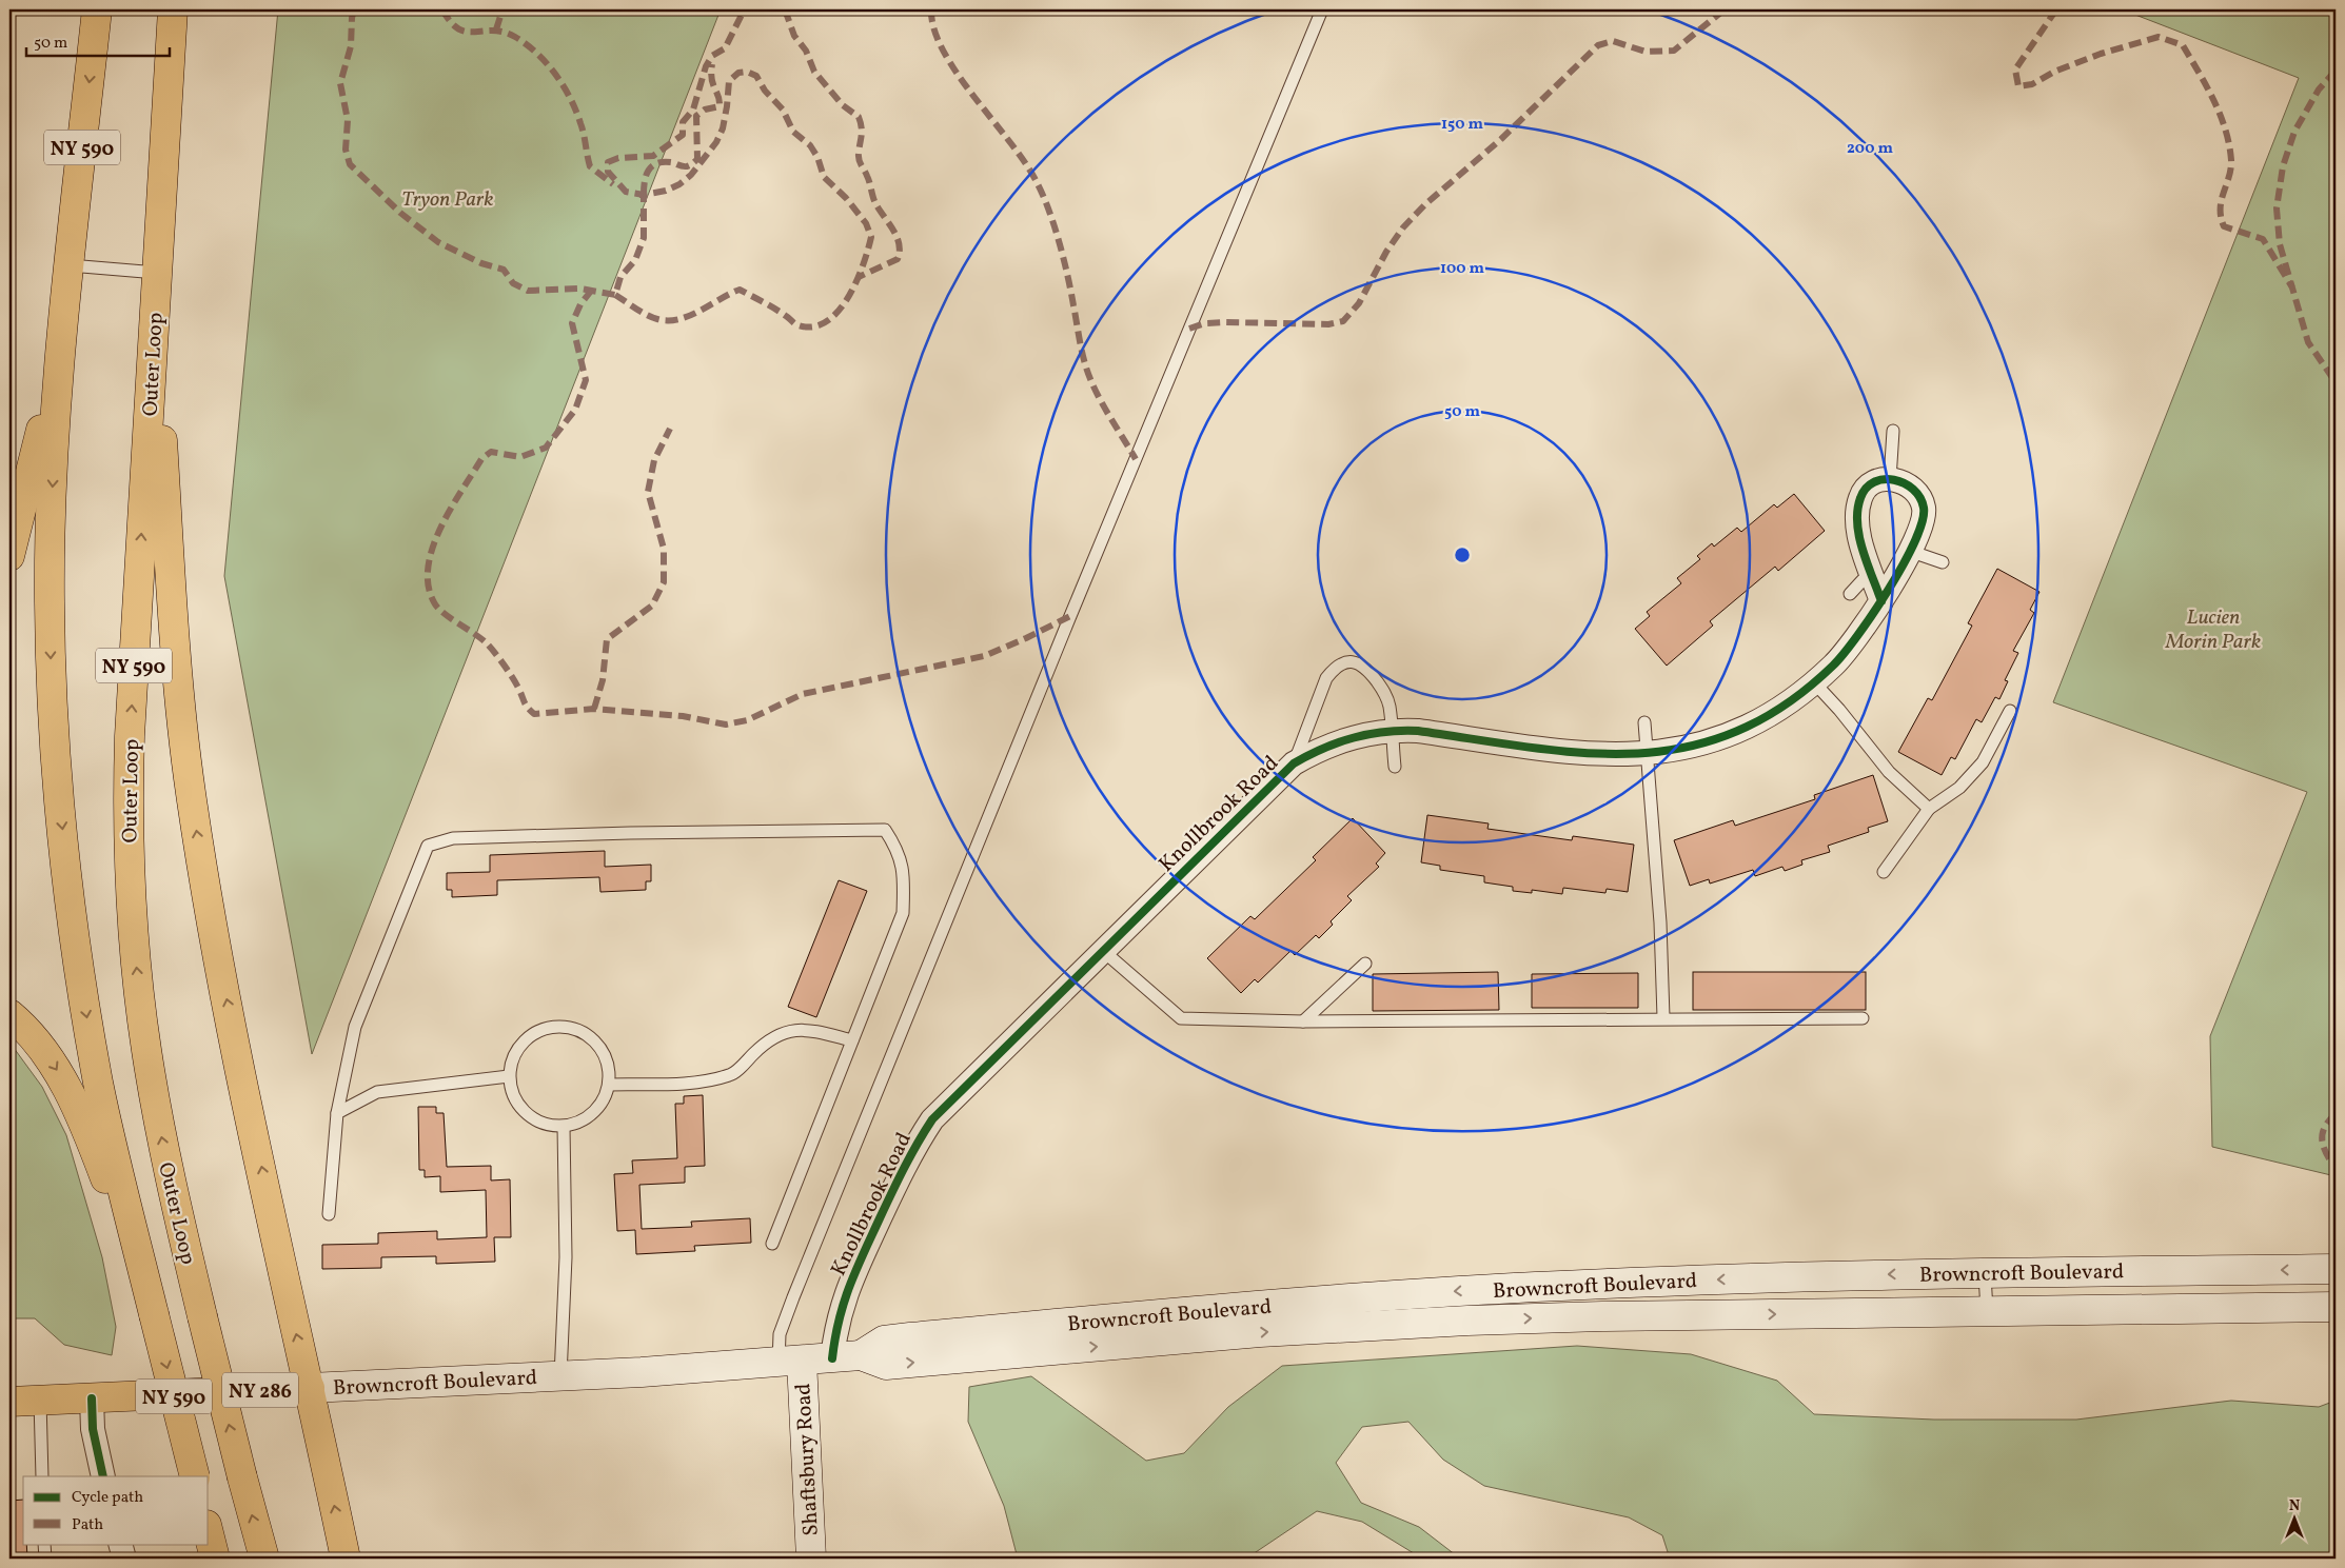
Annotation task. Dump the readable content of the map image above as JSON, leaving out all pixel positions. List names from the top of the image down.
{
  "streets": {
    "main road": [
      "NY 590",
      "Outer Loop",
      "Browncroft Boulevard",
      "NY 286",
      "Shaftsbury Road"
    ],
    "street": ["Knollbrook Road"]
  },
  "crossings": [
    ["Knollbrook Road", "Browncroft Boulevard"],
    ["Browncroft Boulevard", "Shaftsbury Road"]
  ],
  "parks": ["Tryon Park", "Lucien Morin Park"],
  "legend": ["Cycle path", "Path"],
  "scale_bar": "50 m",
  "north": "top",
  "rings": [
    "150 m",
    "200 m",
    "100 m",
    "50 m"
  ]
}
